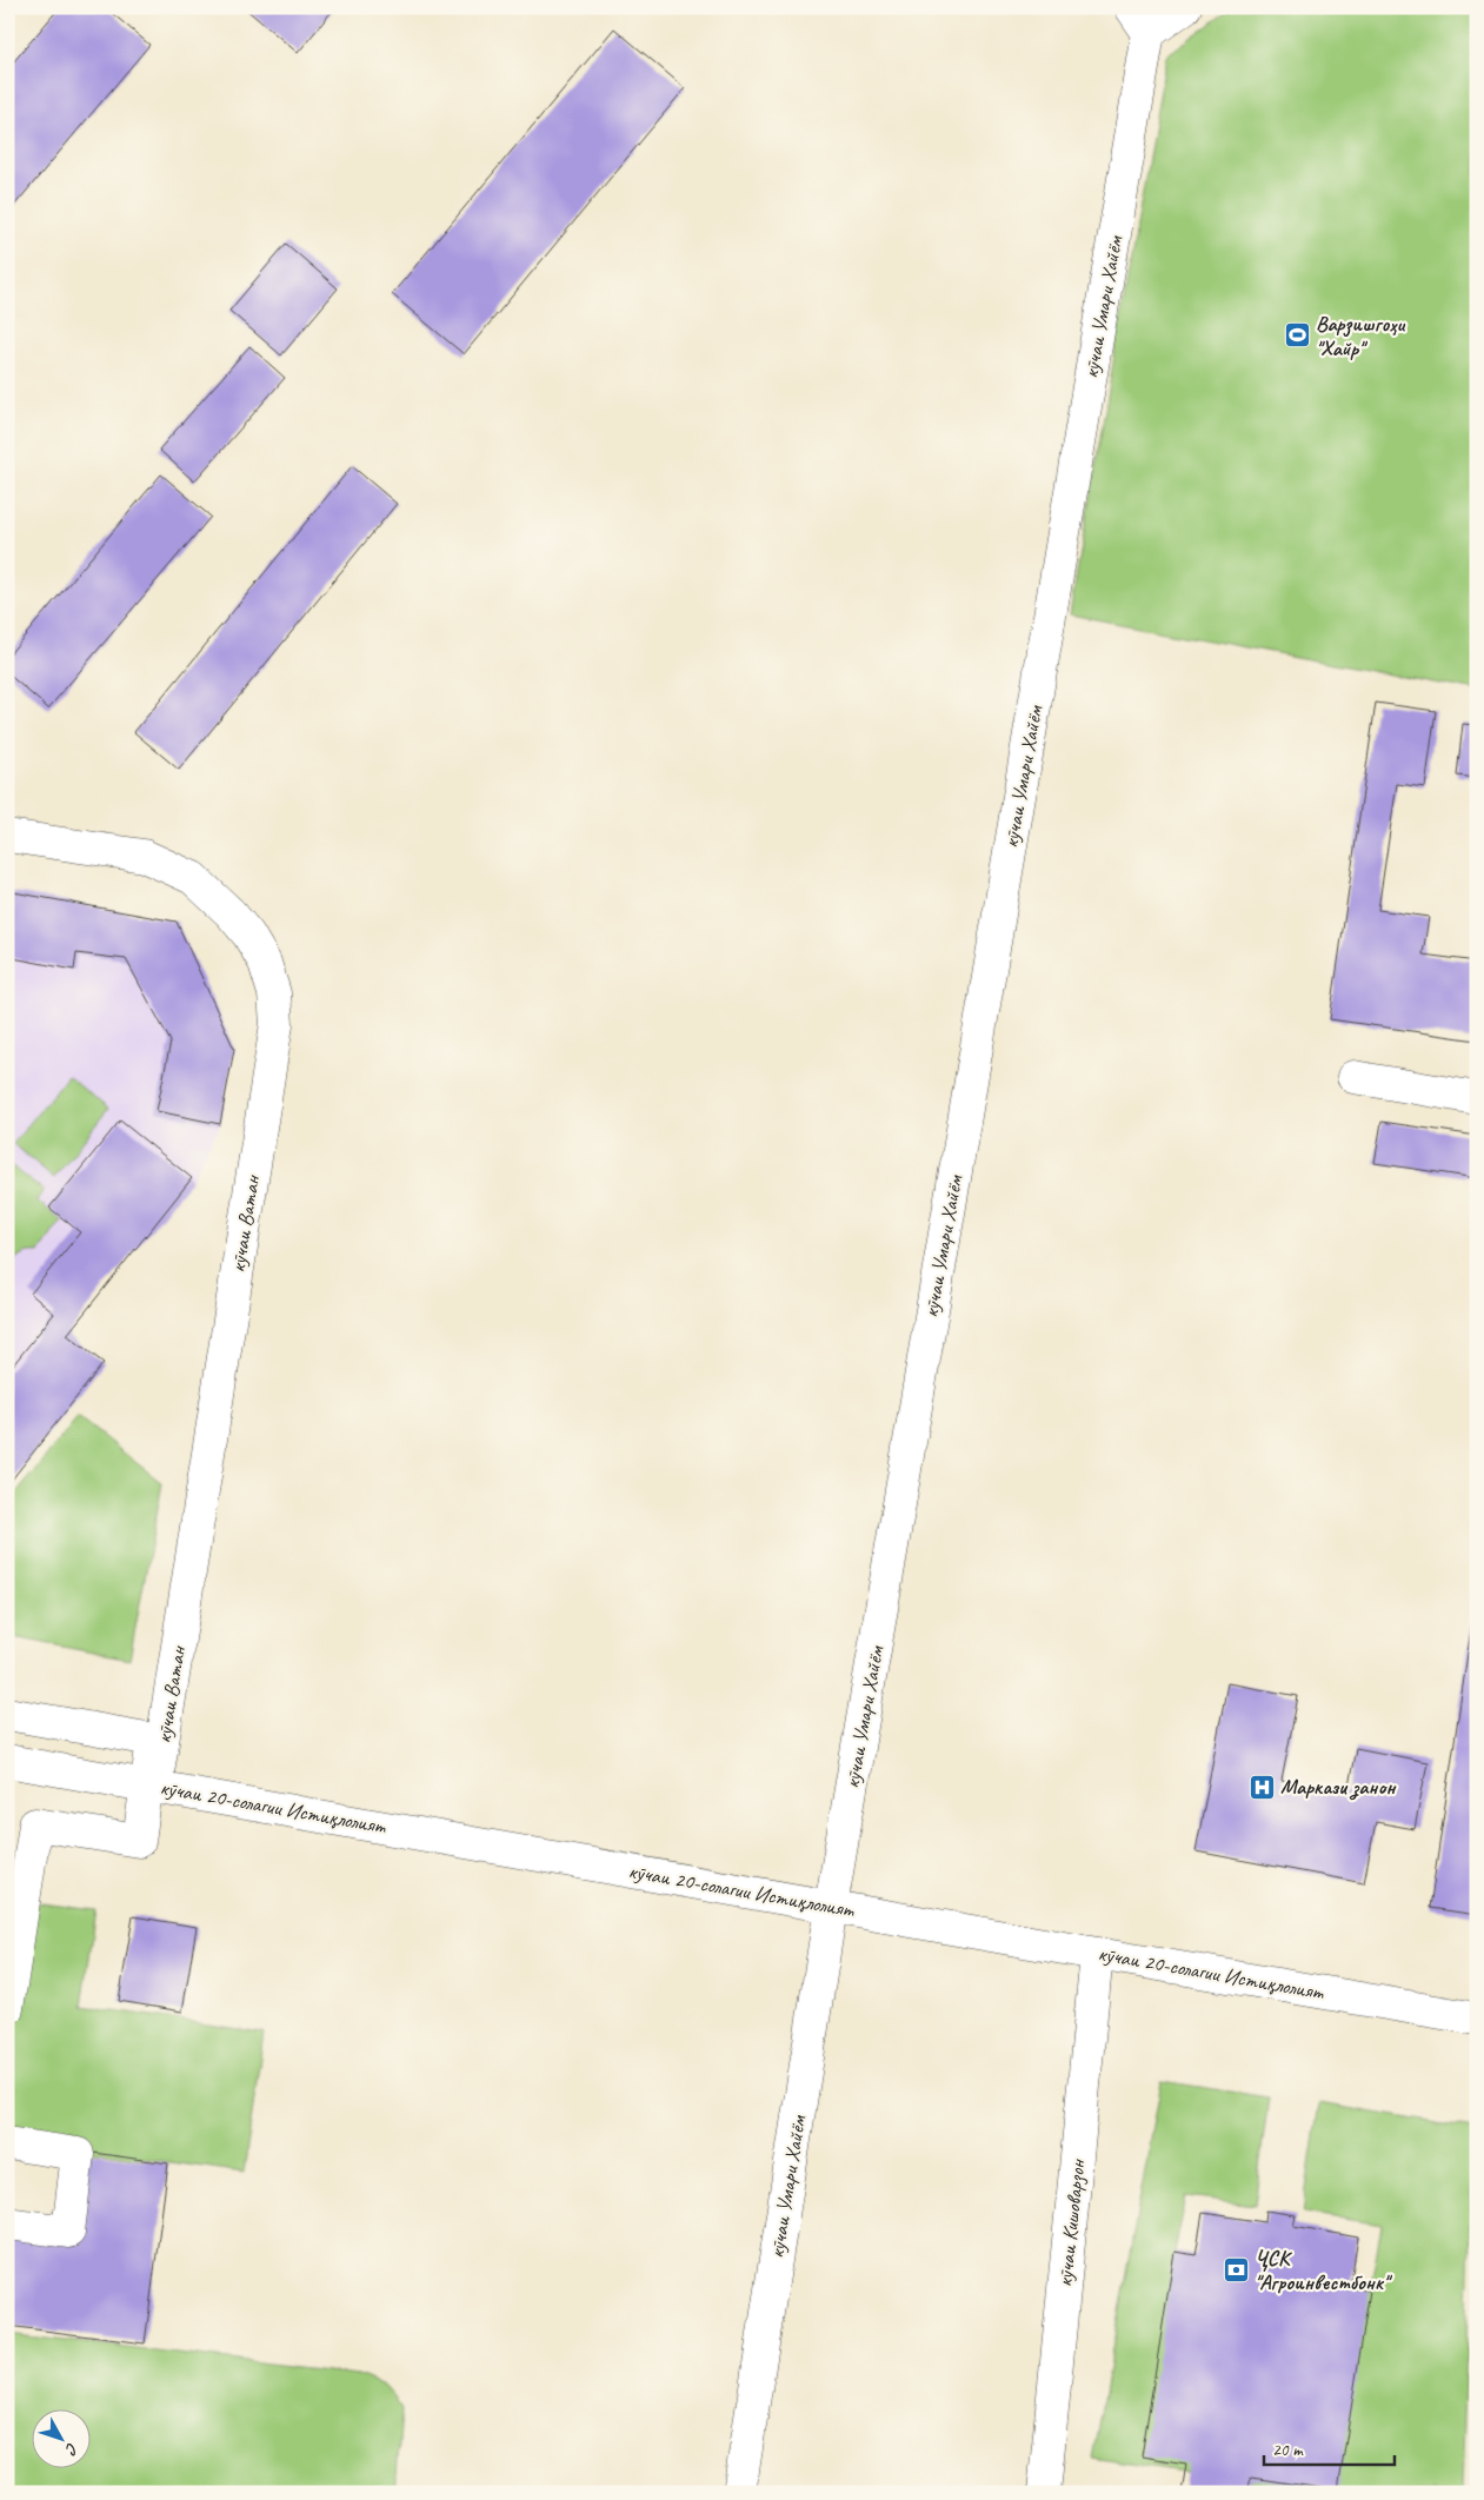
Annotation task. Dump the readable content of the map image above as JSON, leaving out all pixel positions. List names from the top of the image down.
{
  "streets": {
    "street": [
      "кӯчаи Умари Хайём",
      "кӯчаи Ватан",
      "кӯчаи 20-солагии Истиқлолият",
      "кӯчаи Кишоварзон"
    ]
  },
  "crossings": [
    ["кӯчаи Умари Хайём", "кӯчаи 20-солагии Истиқлолият"],
    ["кӯчаи Ватан", "кӯчаи 20-солагии Истиқлолият"],
    ["кӯчаи 20-солагии Истиқлолият", "кӯчаи Кишоварзон"]
  ],
  "places": {
    "sports": ["Варзишгоҳи \"Хайр\""],
    "hospital": ["Маркази занон"],
    "bank": ["ҶСК \"Агроинвестбонк\""]
  },
  "scale_bar": "20 m",
  "north": "bottom right"
}
